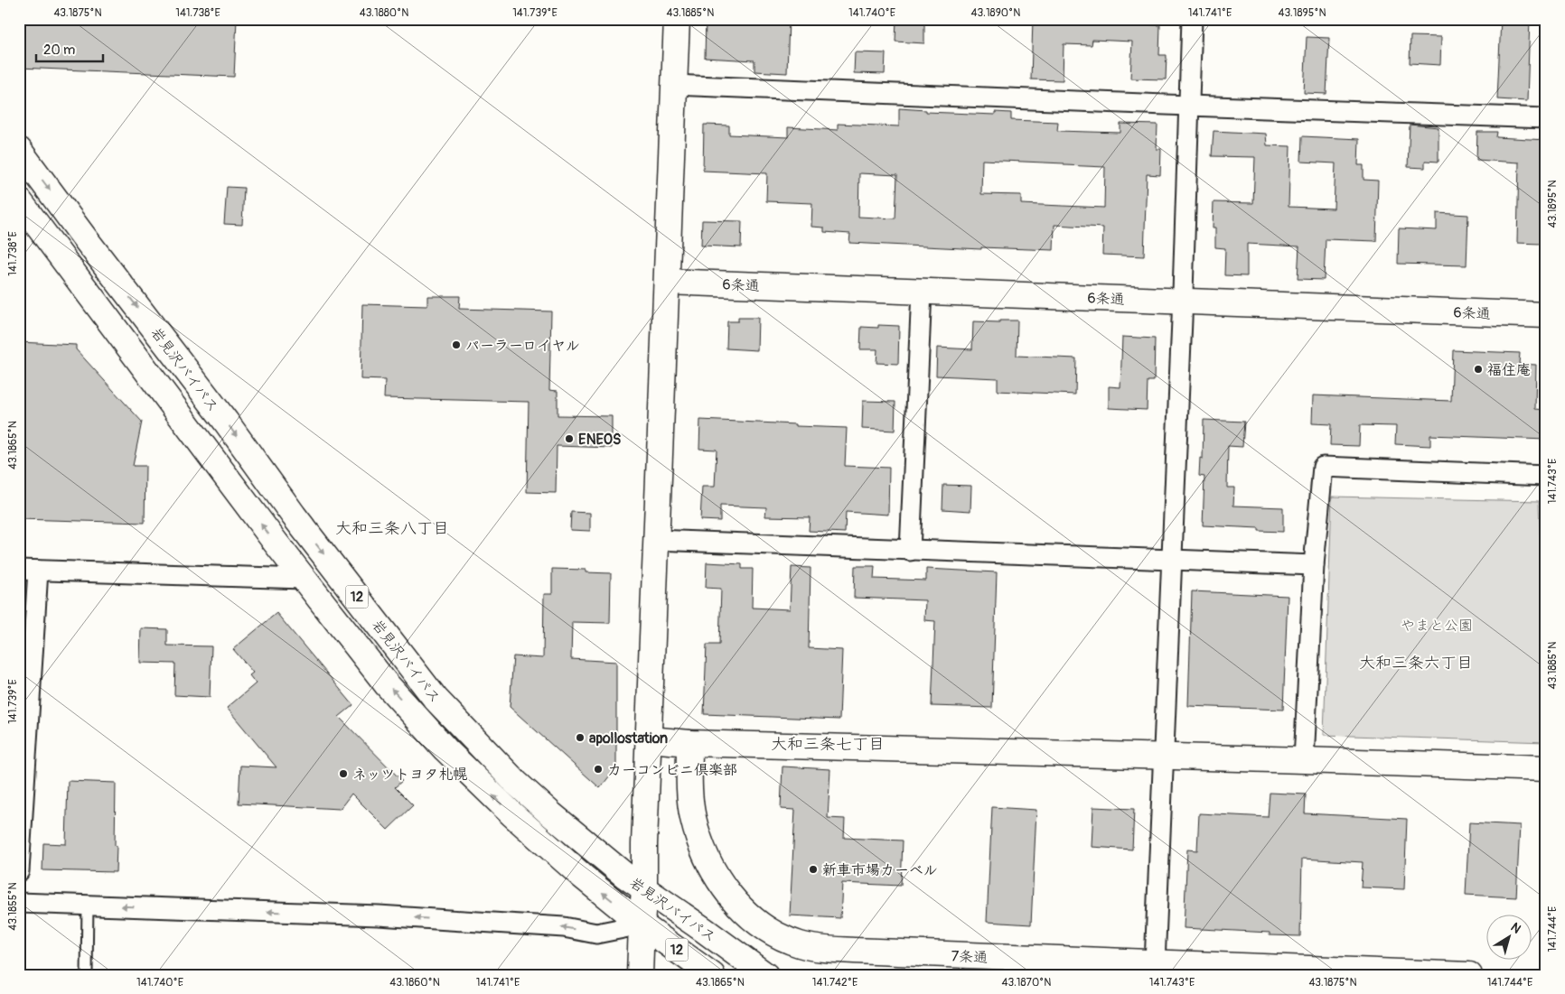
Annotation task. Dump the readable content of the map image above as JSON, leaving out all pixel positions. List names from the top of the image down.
{
  "streets": {
    "main road": [
      "6条通",
      "岩見沢バイパス",
      "12",
      "7条通"
    ]
  },
  "districts": ["大和三条八丁目", "大和三条六丁目", "大和三条七丁目"],
  "parks": ["やまと公園"],
  "places": [
    "パーラーロイヤル",
    "福住庵",
    "ENEOS",
    "apollostation",
    "カーコンビニ倶楽部",
    "ネッツトヨタ札幌",
    "新車市場カーベル"
  ],
  "scale_bar": "20 m",
  "north": "top right",
  "coordinates": [
    "43.1875°N",
    "141.738°E",
    "43.1880°N",
    "141.739°E",
    "43.1885°N",
    "141.740°E",
    "43.1890°N",
    "141.741°E",
    "43.1895°N",
    "43.1865°N",
    "141.743°E",
    "43.1855°N",
    "141.744°E",
    "43.1860°N",
    "141.742°E",
    "43.1870°N"
  ]
}
